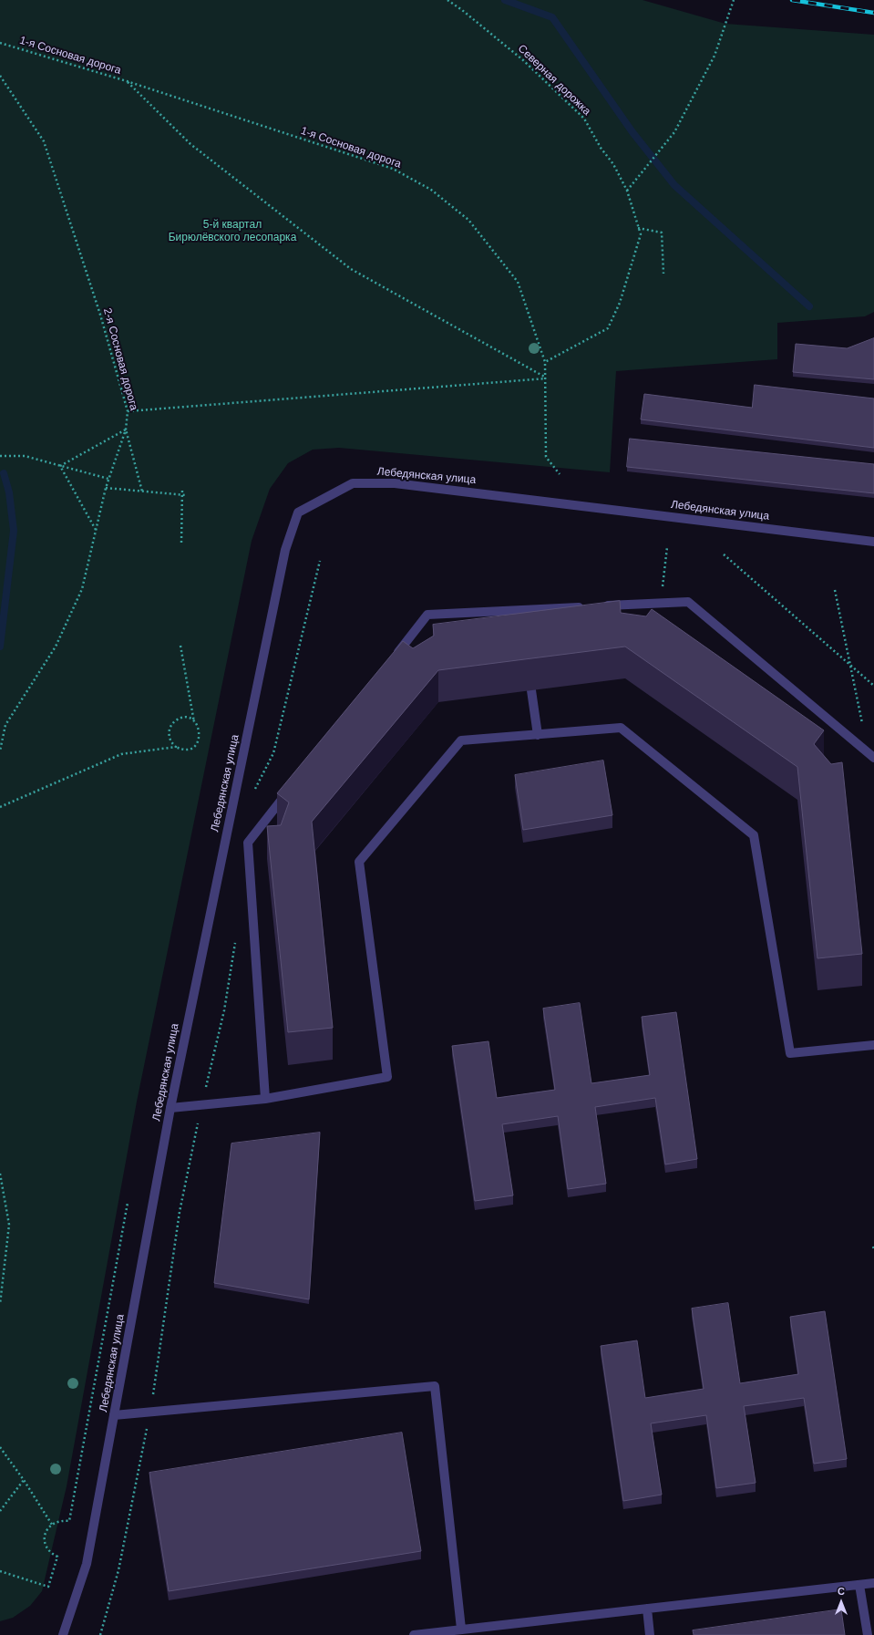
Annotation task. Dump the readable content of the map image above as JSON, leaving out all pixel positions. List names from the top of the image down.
{
  "streets": {
    "street": ["Лебедянская улица"],
    "path": ["1-я Сосновая дорога", "Северная дорожка", "2-я Сосновая дорога"]
  },
  "crossings": [
    ["1-я Сосновая дорога", "Северная дорожка"]
  ],
  "parks": ["5-й квартал Бирюлёвского лесопарка"],
  "north": "top"
}
